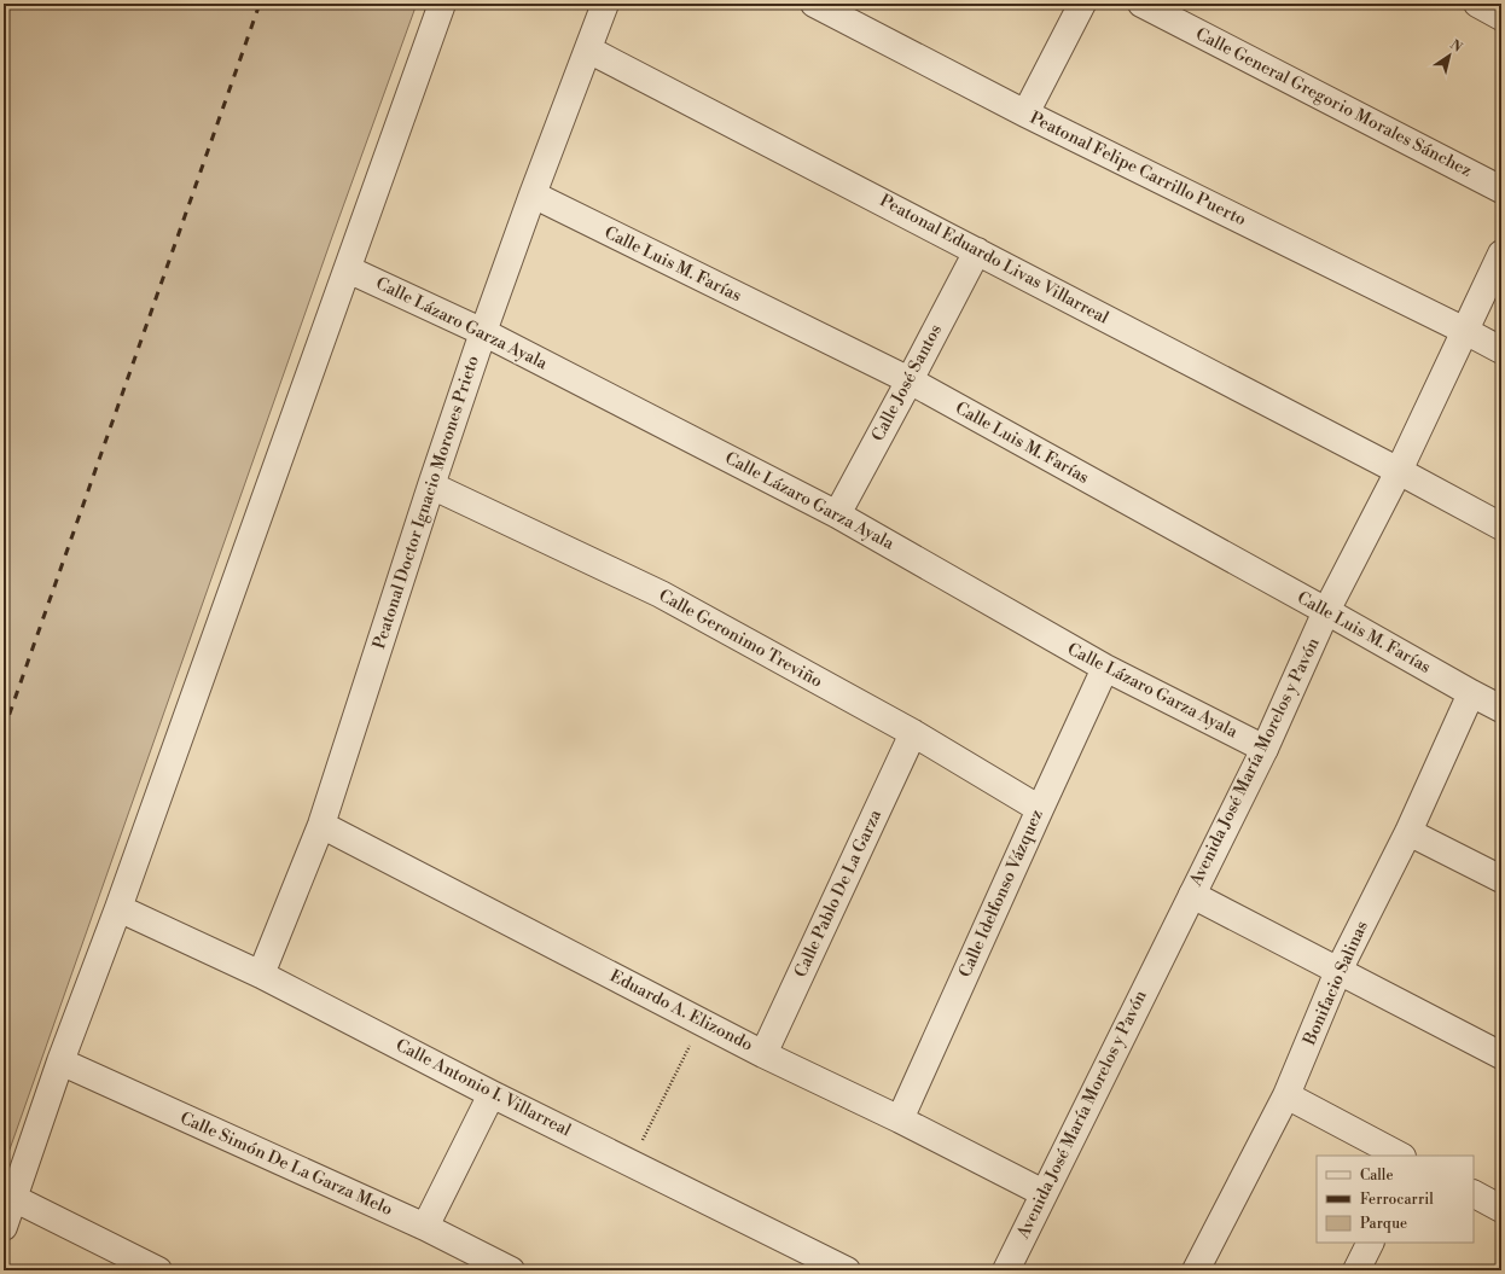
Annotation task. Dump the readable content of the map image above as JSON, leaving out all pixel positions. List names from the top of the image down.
{
  "streets": {
    "street": [
      "Calle General Gregorio Morales Sánchez",
      "Peatonal Felipe Carrillo Puerto",
      "Peatonal Eduardo Livas Villarreal",
      "Calle Luis M. Farías",
      "Calle Lázaro Garza Ayala",
      "Calle José Santos",
      "Peatonal Doctor Ignacio Morones Prieto",
      "Calle Geronimo Treviño",
      "Avenida José María Morelos y Pavón",
      "Calle Pablo De La Garza",
      "Calle Idelfonso Vázquez",
      "Bonifacio Salinas",
      "Eduardo A. Elizondo",
      "Calle Antonio I. Villarreal",
      "Calle Simón De La Garza Melo"
    ]
  },
  "crossings": [
    ["Peatonal Felipe Carrillo Puerto", "Avenida José María Morelos y Pavón"],
    ["Peatonal Eduardo Livas Villarreal", "Calle José Santos"],
    ["Peatonal Eduardo Livas Villarreal", "Peatonal Doctor Ignacio Morones Prieto"],
    ["Peatonal Eduardo Livas Villarreal", "Avenida José María Morelos y Pavón"],
    ["Calle Luis M. Farías", "Calle José Santos"],
    ["Calle Luis M. Farías", "Peatonal Doctor Ignacio Morones Prieto"],
    ["Calle Luis M. Farías", "Avenida José María Morelos y Pavón"],
    ["Calle Luis M. Farías", "Bonifacio Salinas"],
    ["Calle Lázaro Garza Ayala", "Calle José Santos"],
    ["Calle Lázaro Garza Ayala", "Peatonal Doctor Ignacio Morones Prieto"],
    ["Calle Lázaro Garza Ayala", "Avenida José María Morelos y Pavón"],
    ["Calle Lázaro Garza Ayala", "Calle Idelfonso Vázquez"],
    ["Peatonal Doctor Ignacio Morones Prieto", "Calle Geronimo Treviño"],
    ["Peatonal Doctor Ignacio Morones Prieto", "Eduardo A. Elizondo"],
    ["Peatonal Doctor Ignacio Morones Prieto", "Calle Antonio I. Villarreal"],
    ["Calle Geronimo Treviño", "Calle Pablo De La Garza"],
    ["Calle Geronimo Treviño", "Calle Idelfonso Vázquez"],
    ["Avenida José María Morelos y Pavón", "Eduardo A. Elizondo"],
    ["Calle Pablo De La Garza", "Eduardo A. Elizondo"],
    ["Calle Idelfonso Vázquez", "Eduardo A. Elizondo"]
  ],
  "legend": ["Calle", "Ferrocarril", "Parque"],
  "north": "top right"
}
